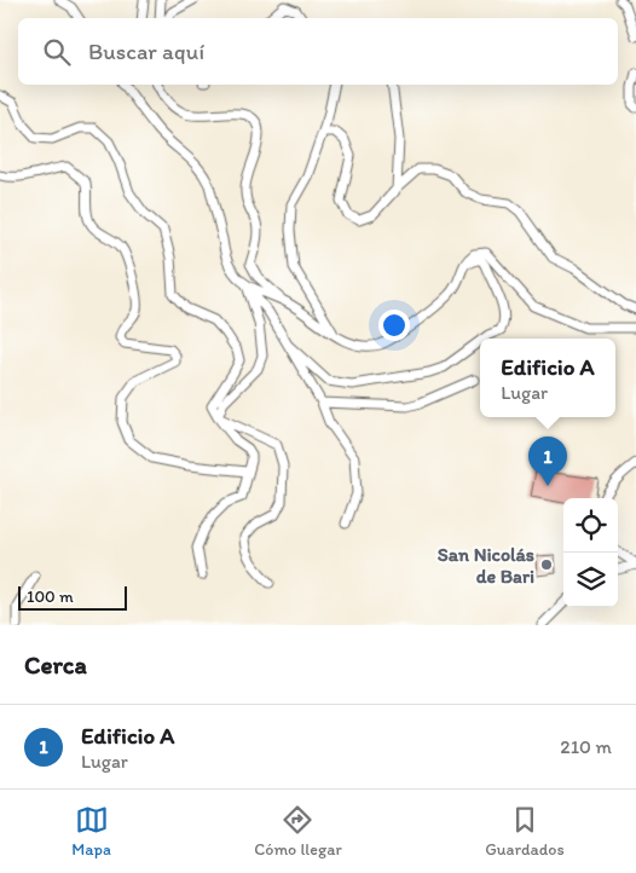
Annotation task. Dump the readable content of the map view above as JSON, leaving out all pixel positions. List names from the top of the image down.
{
  "places": ["San Nicolás de Bari"],
  "scale_bar": "100 m",
  "page": {
    "search": "Buscar aquí",
    "popup": ["Edificio A", "Lugar"],
    "pins": "1",
    "scale": "100 m",
    "heading": "Cerca",
    "list": [
      {
        "mark": "1",
        "name": "Edificio A",
        "note": "Lugar",
        "value": "210 m"
      }
    ],
    "nav": ["Mapa", "Cómo llegar", "Guardados"]
  }
}
